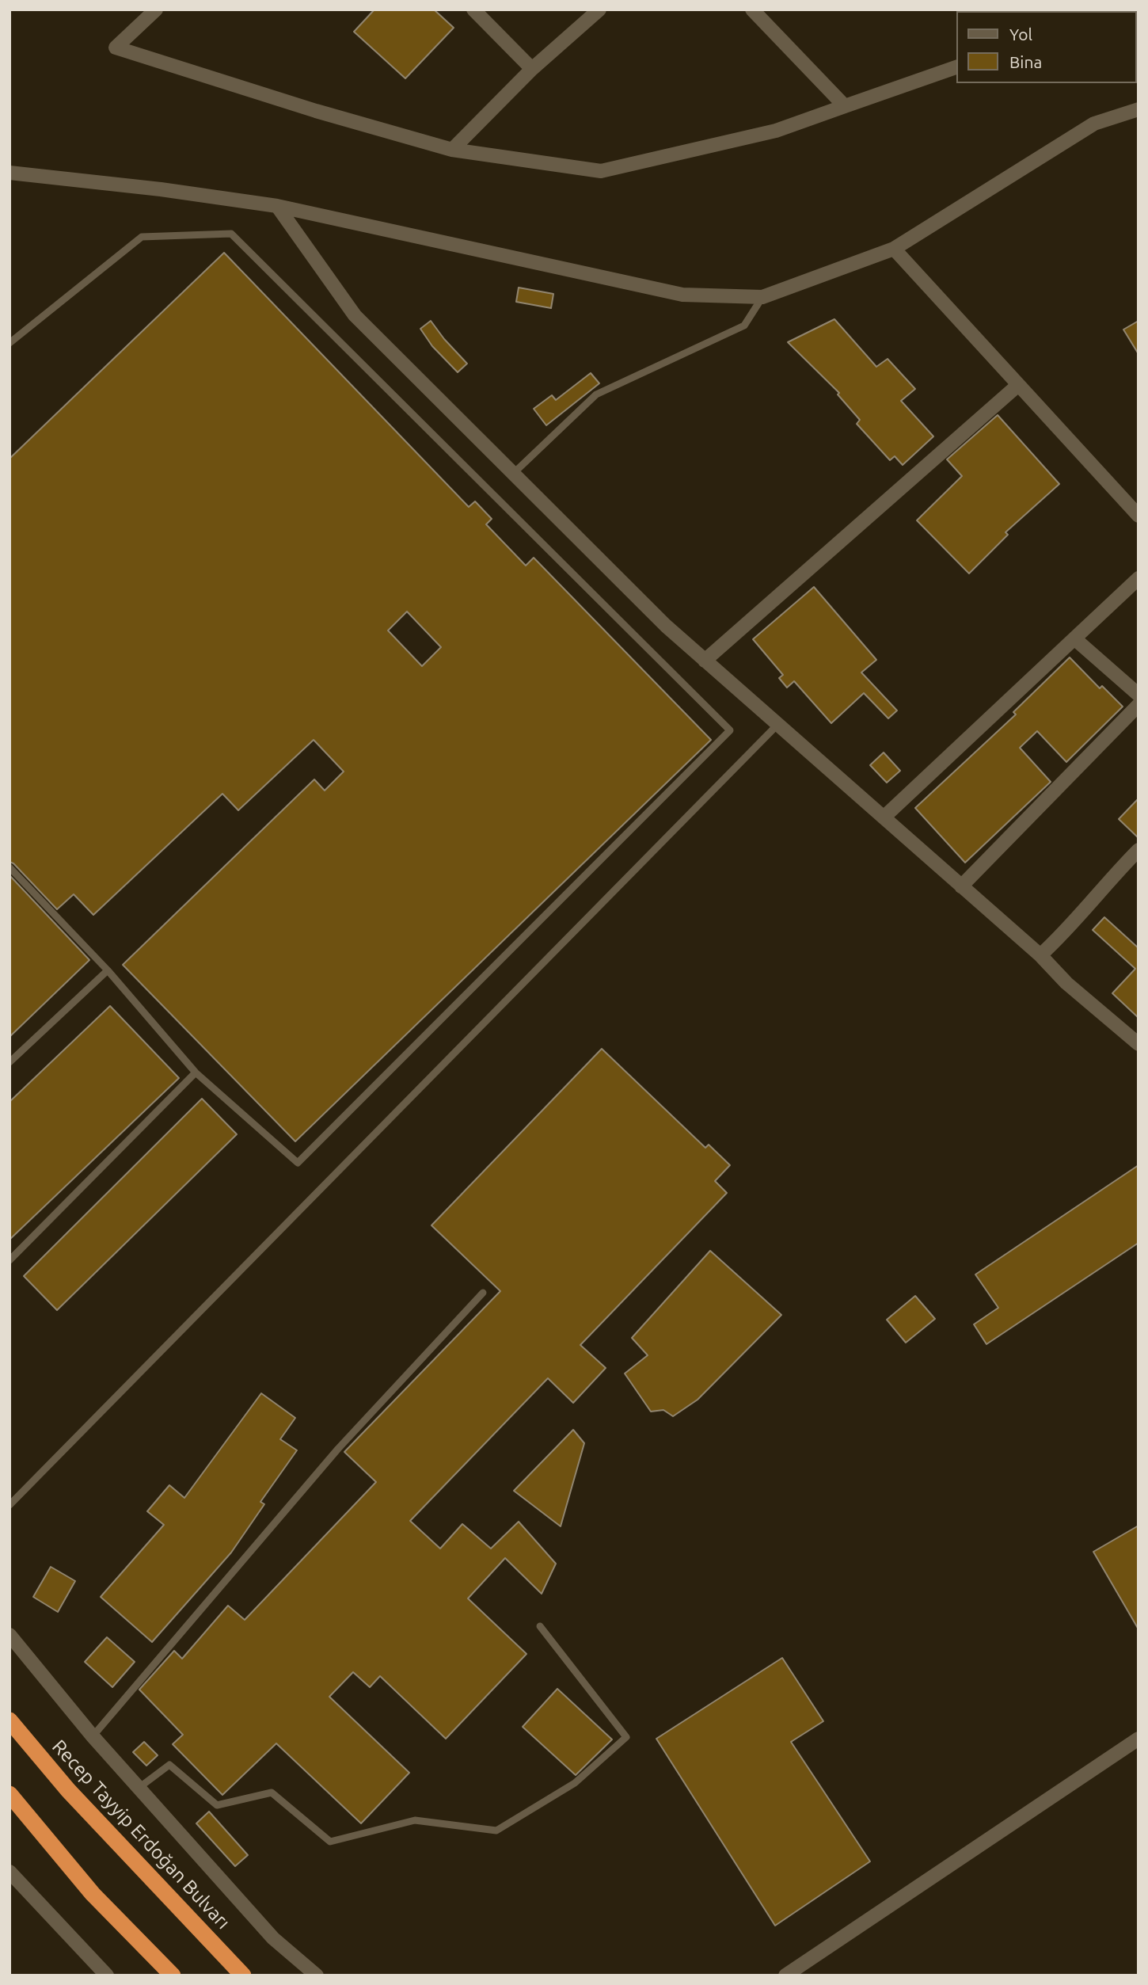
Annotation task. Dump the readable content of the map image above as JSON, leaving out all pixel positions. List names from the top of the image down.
{
  "streets": {
    "highway": ["Recep Tayyip Erdoğan Bulvarı"]
  },
  "legend": ["Yol", "Bina"]
}
